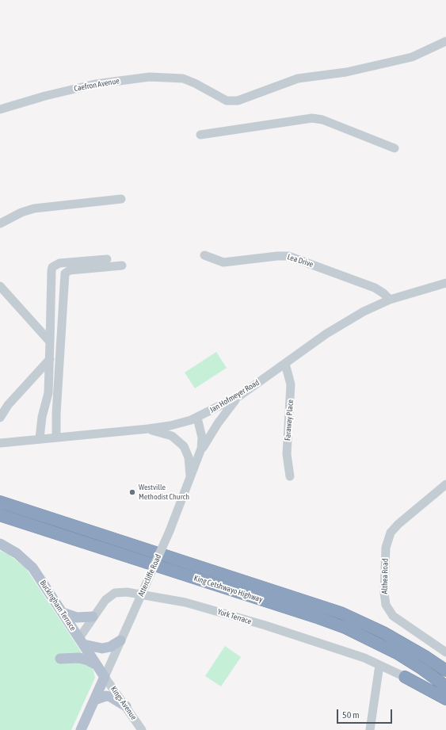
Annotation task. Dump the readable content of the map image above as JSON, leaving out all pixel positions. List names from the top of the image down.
{
  "streets": {
    "highway": ["King Cetshwayo Highway"],
    "main road": ["Attercliffe Road", "Buckingham Terrace"],
    "street": [
      "Caefron Avenue",
      "Lea Drive",
      "Jan Hofmeyer Road",
      "Faraway Place",
      "Althea Road",
      "York Terrace",
      "Kings Avenue"
    ]
  },
  "crossings": [
    ["Lea Drive", "Jan Hofmeyer Road"],
    ["Jan Hofmeyer Road", "Faraway Place"],
    ["Jan Hofmeyer Road", "Attercliffe Road"],
    ["Attercliffe Road", "Buckingham Terrace"],
    ["Attercliffe Road", "Kings Avenue"],
    ["Buckingham Terrace", "York Terrace"],
    ["Buckingham Terrace", "Kings Avenue"]
  ],
  "places": ["Westville Methodist Church"],
  "scale_bar": "50 m"
}
